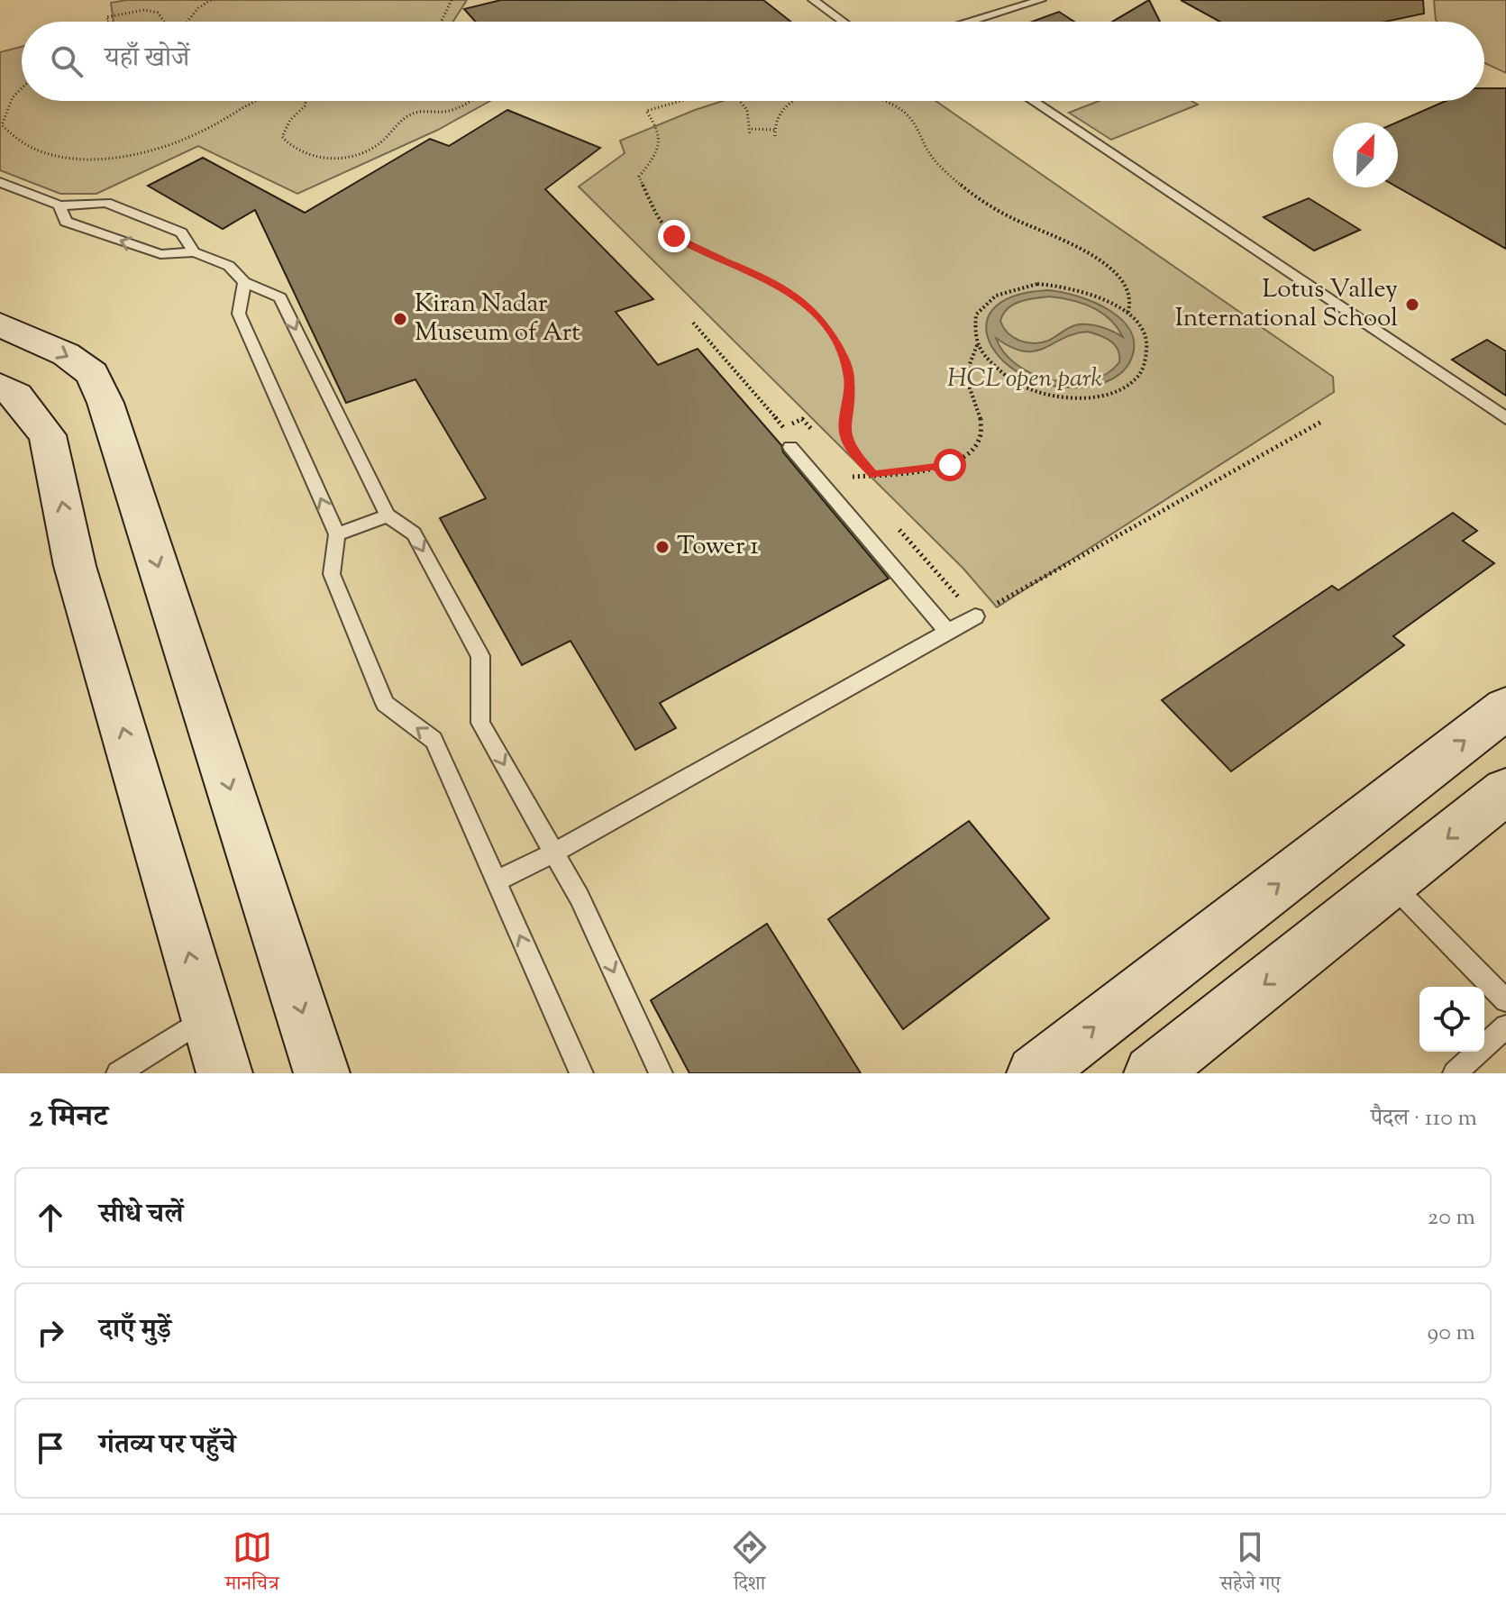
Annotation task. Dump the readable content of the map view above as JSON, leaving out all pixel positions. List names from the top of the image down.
{
  "parks": ["HCL open park"],
  "places": ["Lotus Valley International School", "Kiran Nadar Museum of Art", "Tower 1"],
  "north": "top right",
  "page": {
    "search": "यहाँ खोजें",
    "heading": ["2 मिनट", "पैदल · 110 m"],
    "list": [
      ["सीधे चलें", "20 m"],
      ["दाएँ मुड़ें", "90 m"],
      "गंतव्य पर पहुँचे"
    ],
    "nav": ["मानचित्र", "दिशा", "सहेजे गए"]
  }
}
